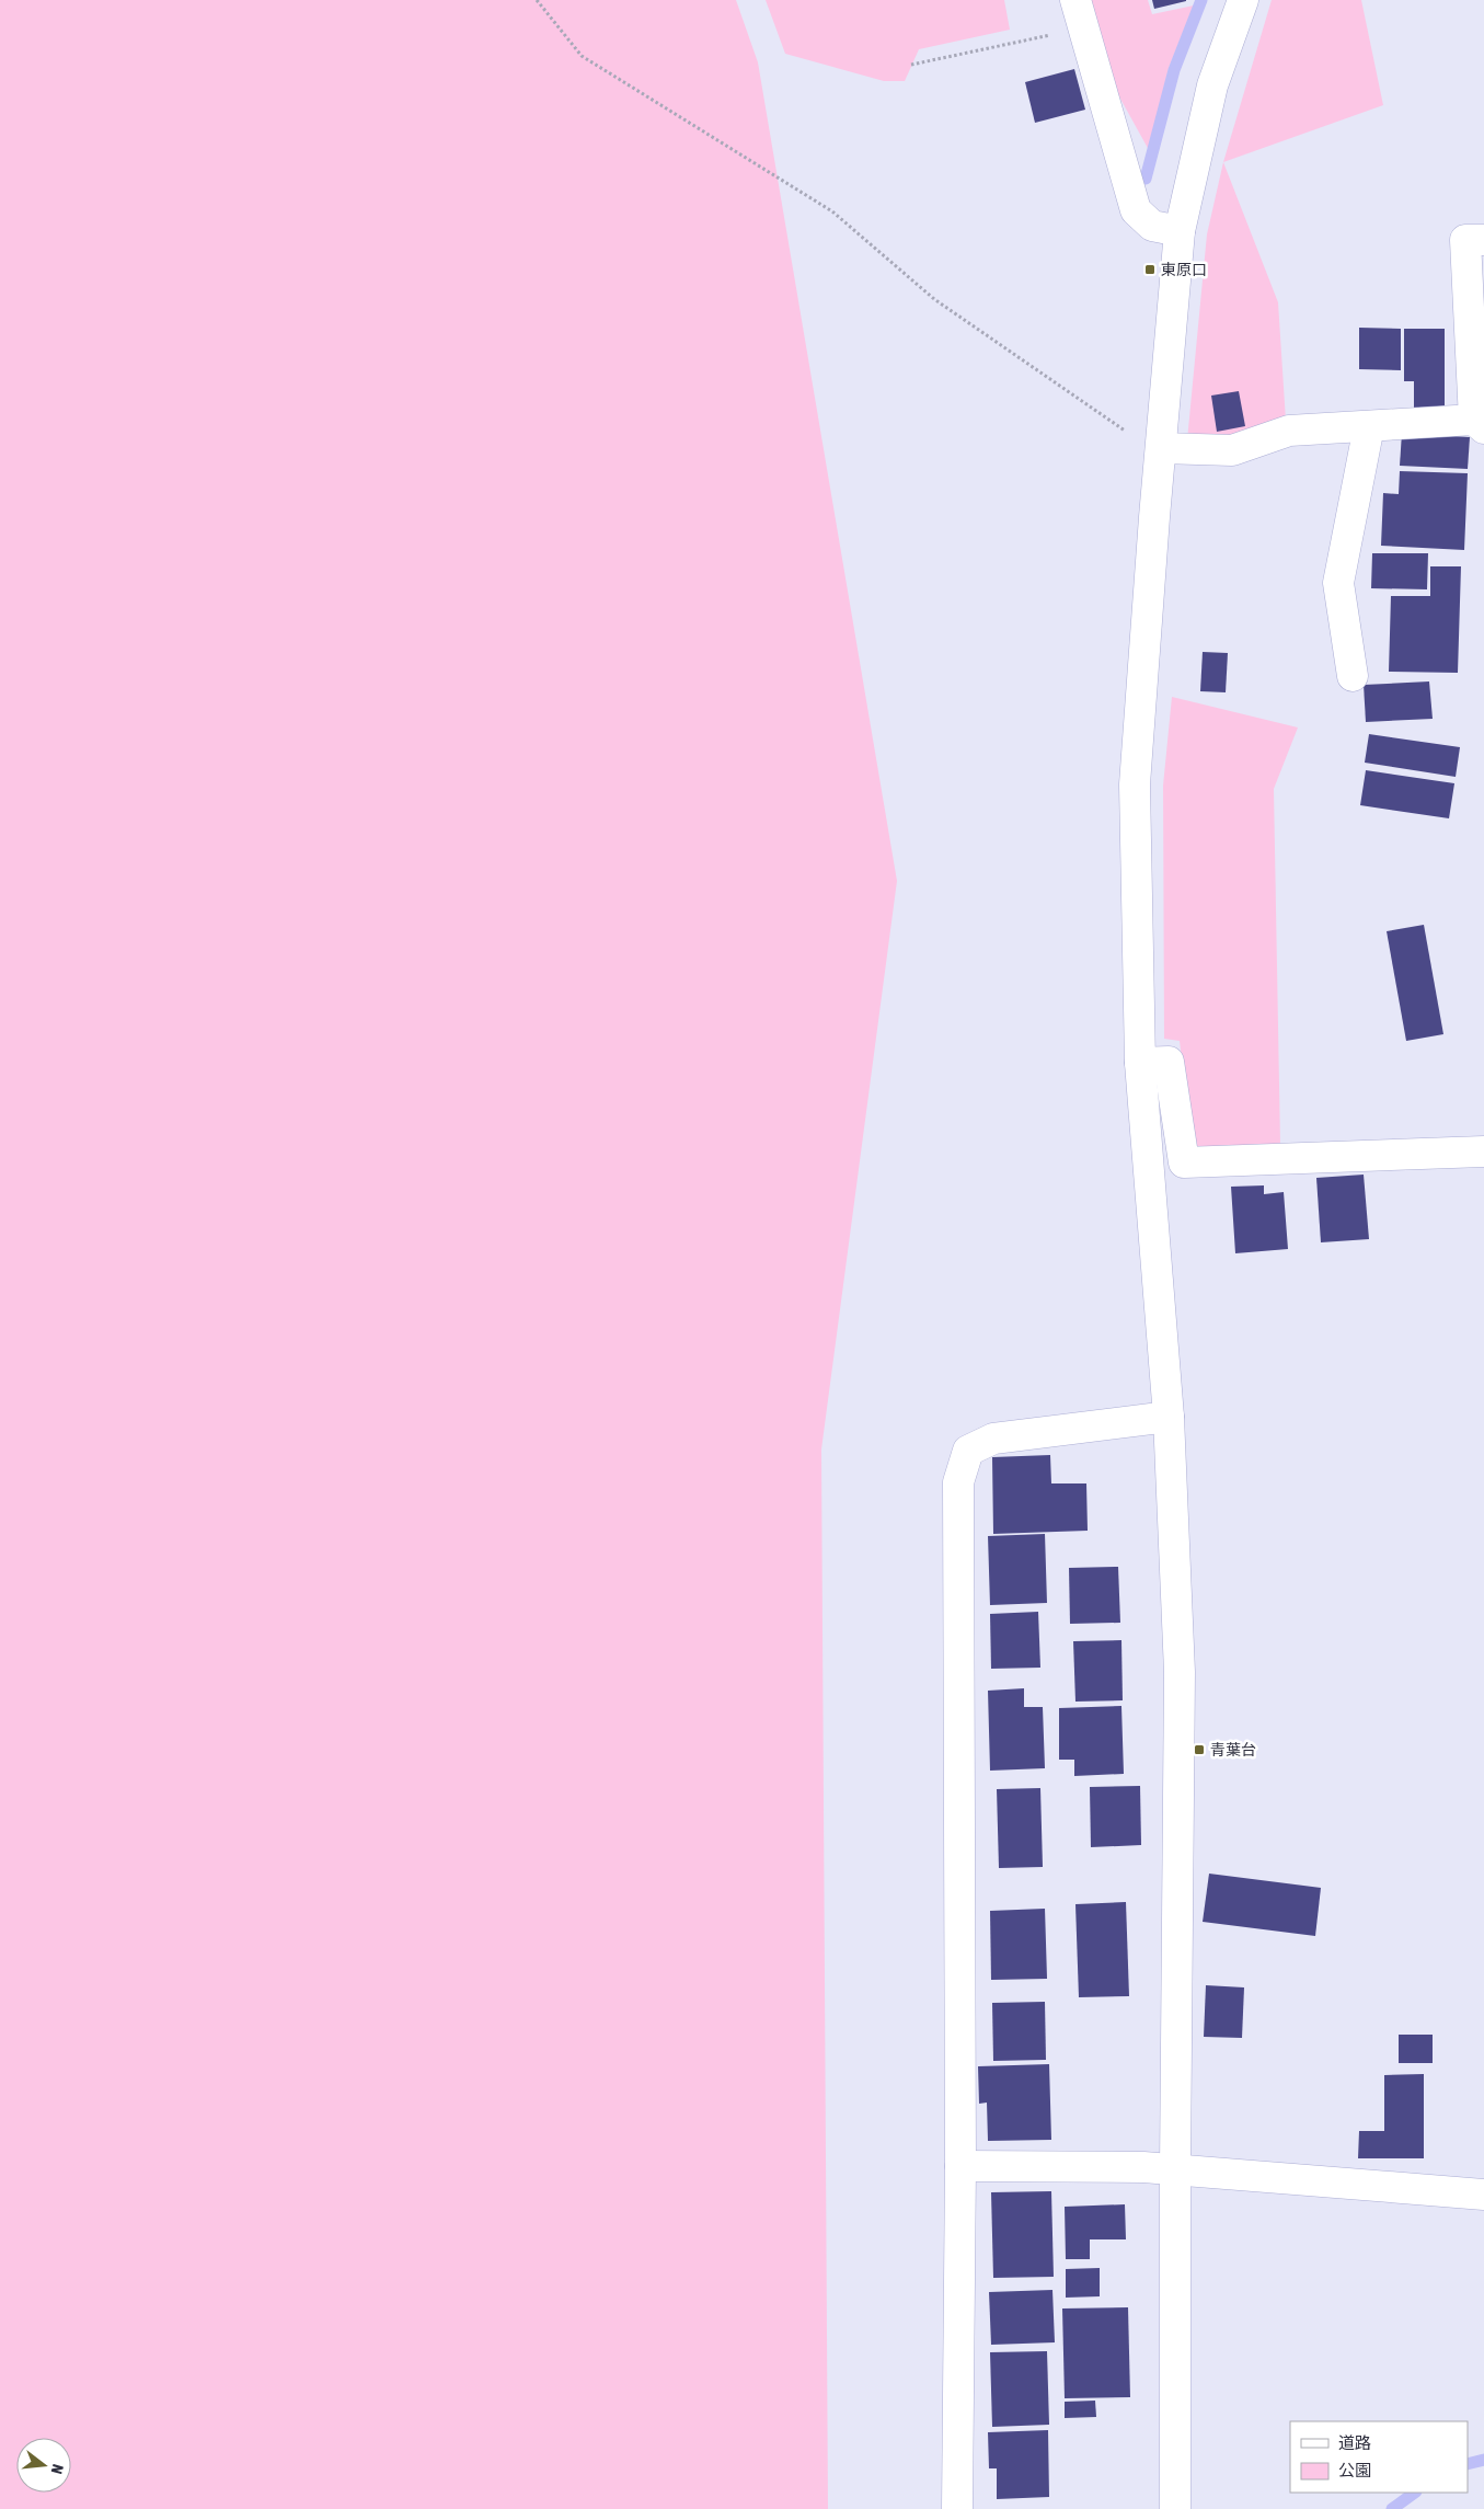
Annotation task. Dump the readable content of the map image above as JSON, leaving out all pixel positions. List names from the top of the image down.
{
  "places": {
    "transit": ["東原口", "青葉台"]
  },
  "legend": ["道路", "公園"],
  "north": "right"
}
